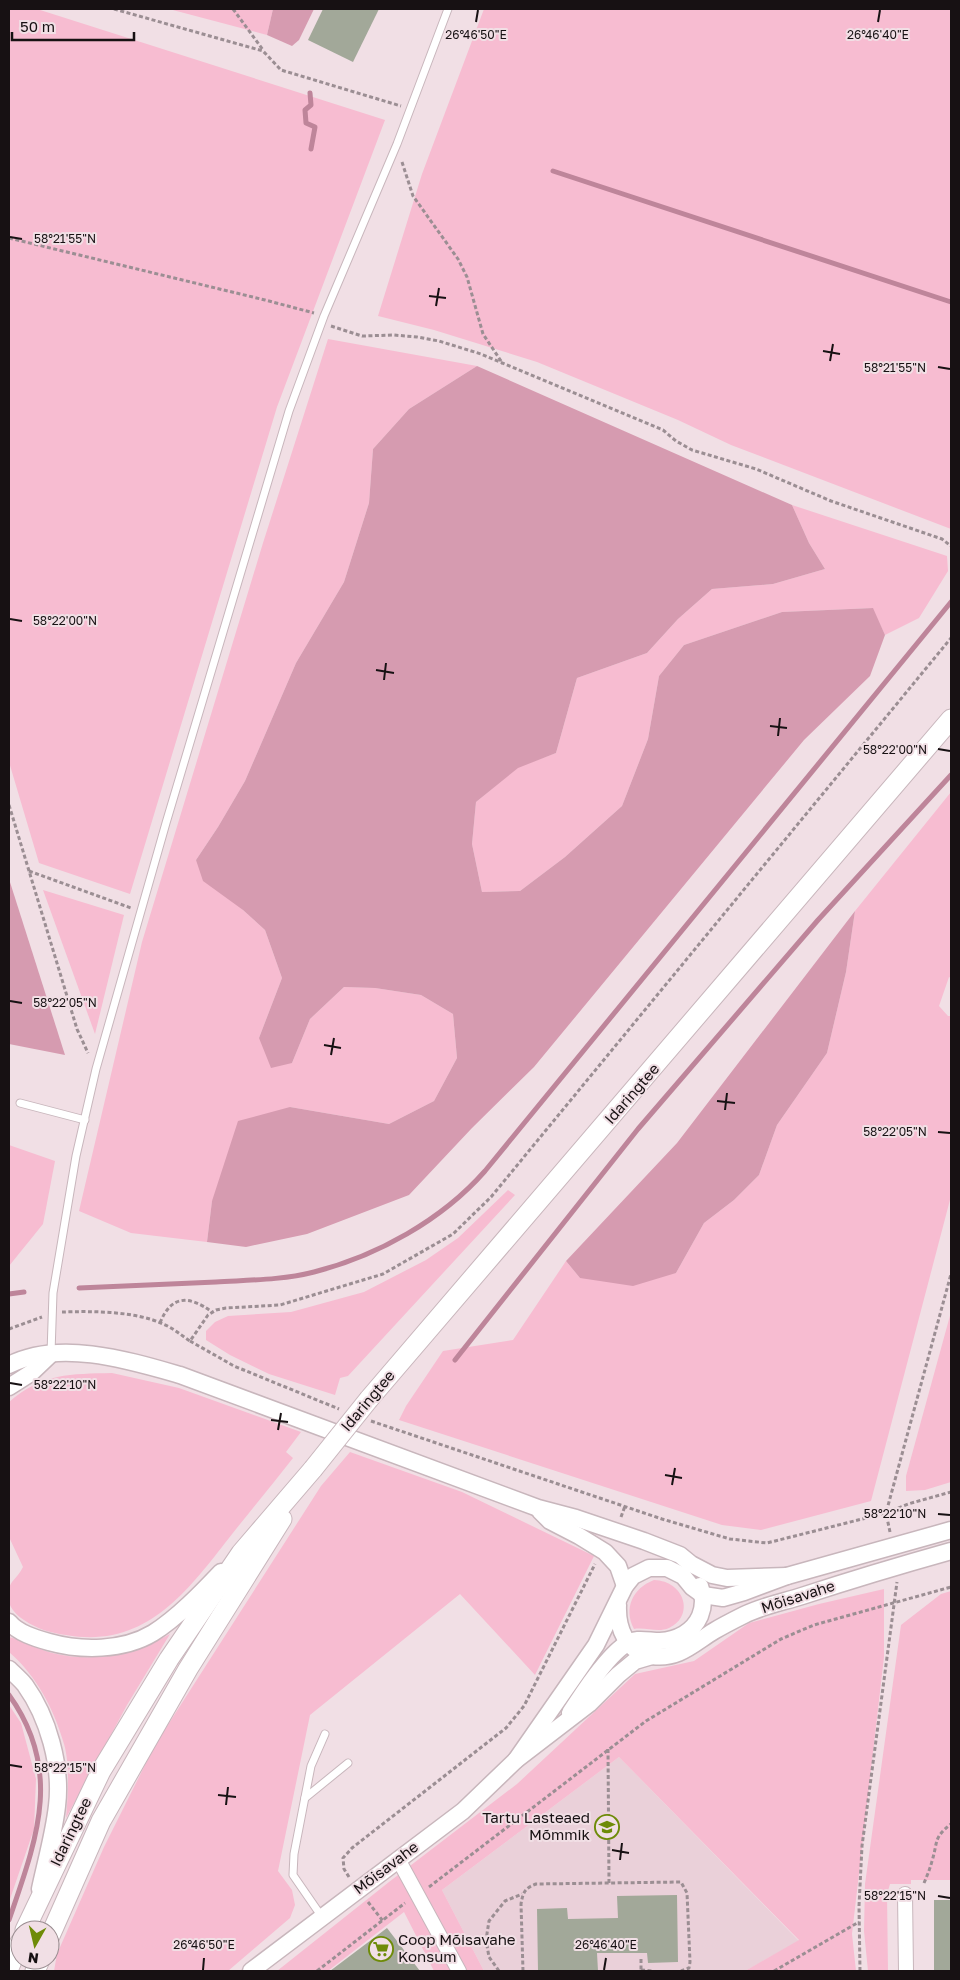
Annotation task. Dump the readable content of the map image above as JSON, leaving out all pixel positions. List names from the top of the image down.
{
  "streets": {
    "main road": ["Idaringtee"],
    "street": ["Mõisavahe"]
  },
  "places": {
    "school or university": ["Tartu Lasteaed Mõmmik"],
    "supermarket": ["Coop Mõisavahe Konsum"]
  },
  "scale_bar": "50 m",
  "north": "bottom",
  "coordinates": [
    "26°46'50\"E",
    "26°46'40\"E",
    "58°21'55\"N",
    "58°22'00\"N",
    "58°22'05\"N",
    "58°22'10\"N",
    "58°22'15\"N"
  ]
}
